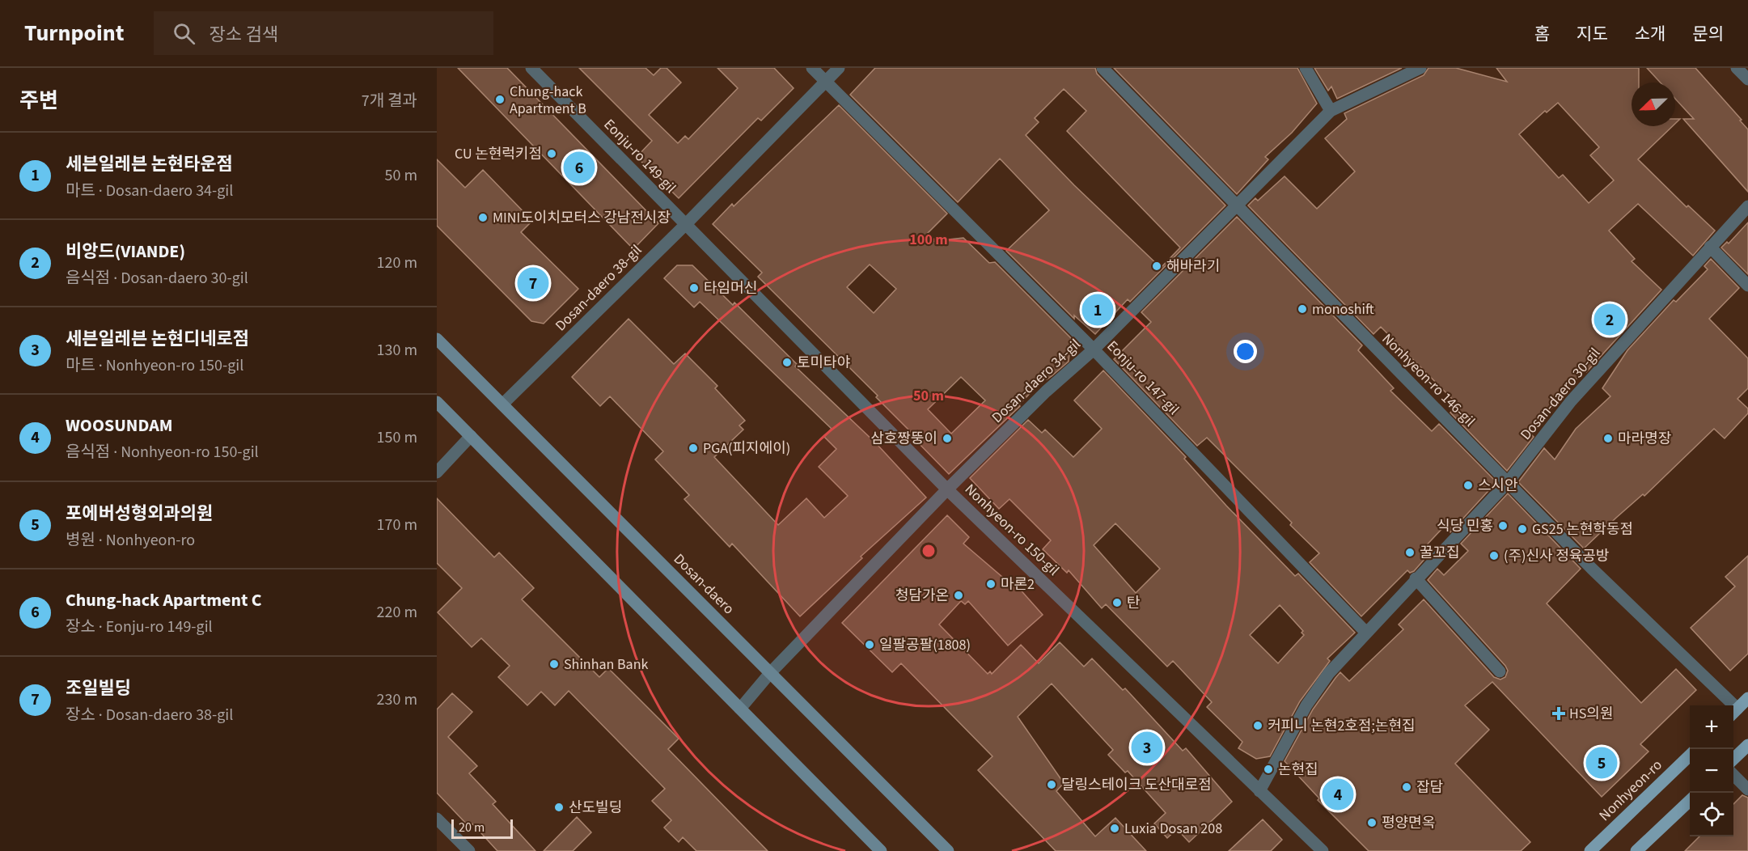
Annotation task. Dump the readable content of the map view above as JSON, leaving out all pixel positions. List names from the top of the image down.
{
  "streets": {
    "main road": ["Dosan-daero", "Nonhyeon-ro"],
    "street": [
      "Eonju-ro 149-gil",
      "Dosan-daero 38-gil",
      "Eonju-ro 147-gil",
      "Nonhyeon-ro 146-gil",
      "Dosan-daero 34-gil",
      "Dosan-daero 30-gil",
      "Nonhyeon-ro 150-gil"
    ]
  },
  "crossings": [
    ["Eonju-ro 149-gil", "Dosan-daero 38-gil"],
    ["Eonju-ro 149-gil", "Nonhyeon-ro 150-gil"],
    ["Dosan-daero 38-gil", "Eonju-ro 147-gil"],
    ["Dosan-daero 38-gil", "Nonhyeon-ro 150-gil"],
    ["Dosan-daero 38-gil", "Dosan-daero"],
    ["Eonju-ro 147-gil", "Dosan-daero 34-gil"],
    ["Eonju-ro 147-gil", "Dosan-daero 30-gil"],
    ["Nonhyeon-ro 146-gil", "Dosan-daero 34-gil"],
    ["Nonhyeon-ro 146-gil", "Dosan-daero 30-gil"],
    ["Dosan-daero 34-gil", "Nonhyeon-ro 150-gil"],
    ["Dosan-daero 34-gil", "Dosan-daero"],
    ["Dosan-daero 30-gil", "Nonhyeon-ro 150-gil"]
  ],
  "places": {
    "other": [
      "Chung-hack Apartment B",
      "CU 논현럭키점",
      "MINI도이치모터스 강남전시장",
      "해바라기",
      "타임머신",
      "monoshift",
      "토미타야",
      "삼호짱뚱이",
      "마라명장",
      "PGA(피지에이)",
      "스시안",
      "식당 민홍",
      "GS25 논현학동점",
      "꿀꼬집",
      "(주)신사 정육공방",
      "마론2",
      "청담가온",
      "탄",
      "일팔공팔(1808)",
      "Shinhan Bank",
      "커피니 논현2호점;논현집",
      "논현집",
      "달링스테이크 도산대로점",
      "잡담",
      "산도빌딩",
      "평양면옥",
      "Luxia Dosan 208"
    ],
    "health": ["HS의원"]
  },
  "scale_bar": "20 m",
  "north": "bottom left",
  "page": {
    "header": "Turnpoint",
    "search": "장소 검색",
    "nav": [
      "홈",
      "지도",
      "소개",
      "문의"
    ],
    "heading": ["주변", "7개 결과"],
    "list": [
      {
        "mark": "1",
        "name": "세븐일레븐 논현타운점",
        "note": "마트 · Dosan-daero 34-gil",
        "value": "50 m"
      },
      {
        "mark": "2",
        "name": "비앙드(VIANDE)",
        "note": "음식점 · Dosan-daero 30-gil",
        "value": "120 m"
      },
      {
        "mark": "3",
        "name": "세븐일레븐 논현디네로점",
        "note": "마트 · Nonhyeon-ro 150-gil",
        "value": "130 m"
      },
      {
        "mark": "4",
        "name": "WOOSUNDAM",
        "note": "음식점 · Nonhyeon-ro 150-gil",
        "value": "150 m"
      },
      {
        "mark": "5",
        "name": "포에버성형외과의원",
        "note": "병원 · Nonhyeon-ro",
        "value": "170 m"
      },
      {
        "mark": "6",
        "name": "Chung-hack Apartment C",
        "note": "장소 · Eonju-ro 149-gil",
        "value": "220 m"
      },
      {
        "mark": "7",
        "name": "조일빌딩",
        "note": "장소 · Dosan-daero 38-gil",
        "value": "230 m"
      }
    ],
    "pins": [
      "6",
      "7",
      "1",
      "2",
      "3",
      "5",
      "4"
    ],
    "map_buttons": ["+", "−"],
    "scale": "20 m"
  },
  "rings": ["100 m", "50 m"]
}
